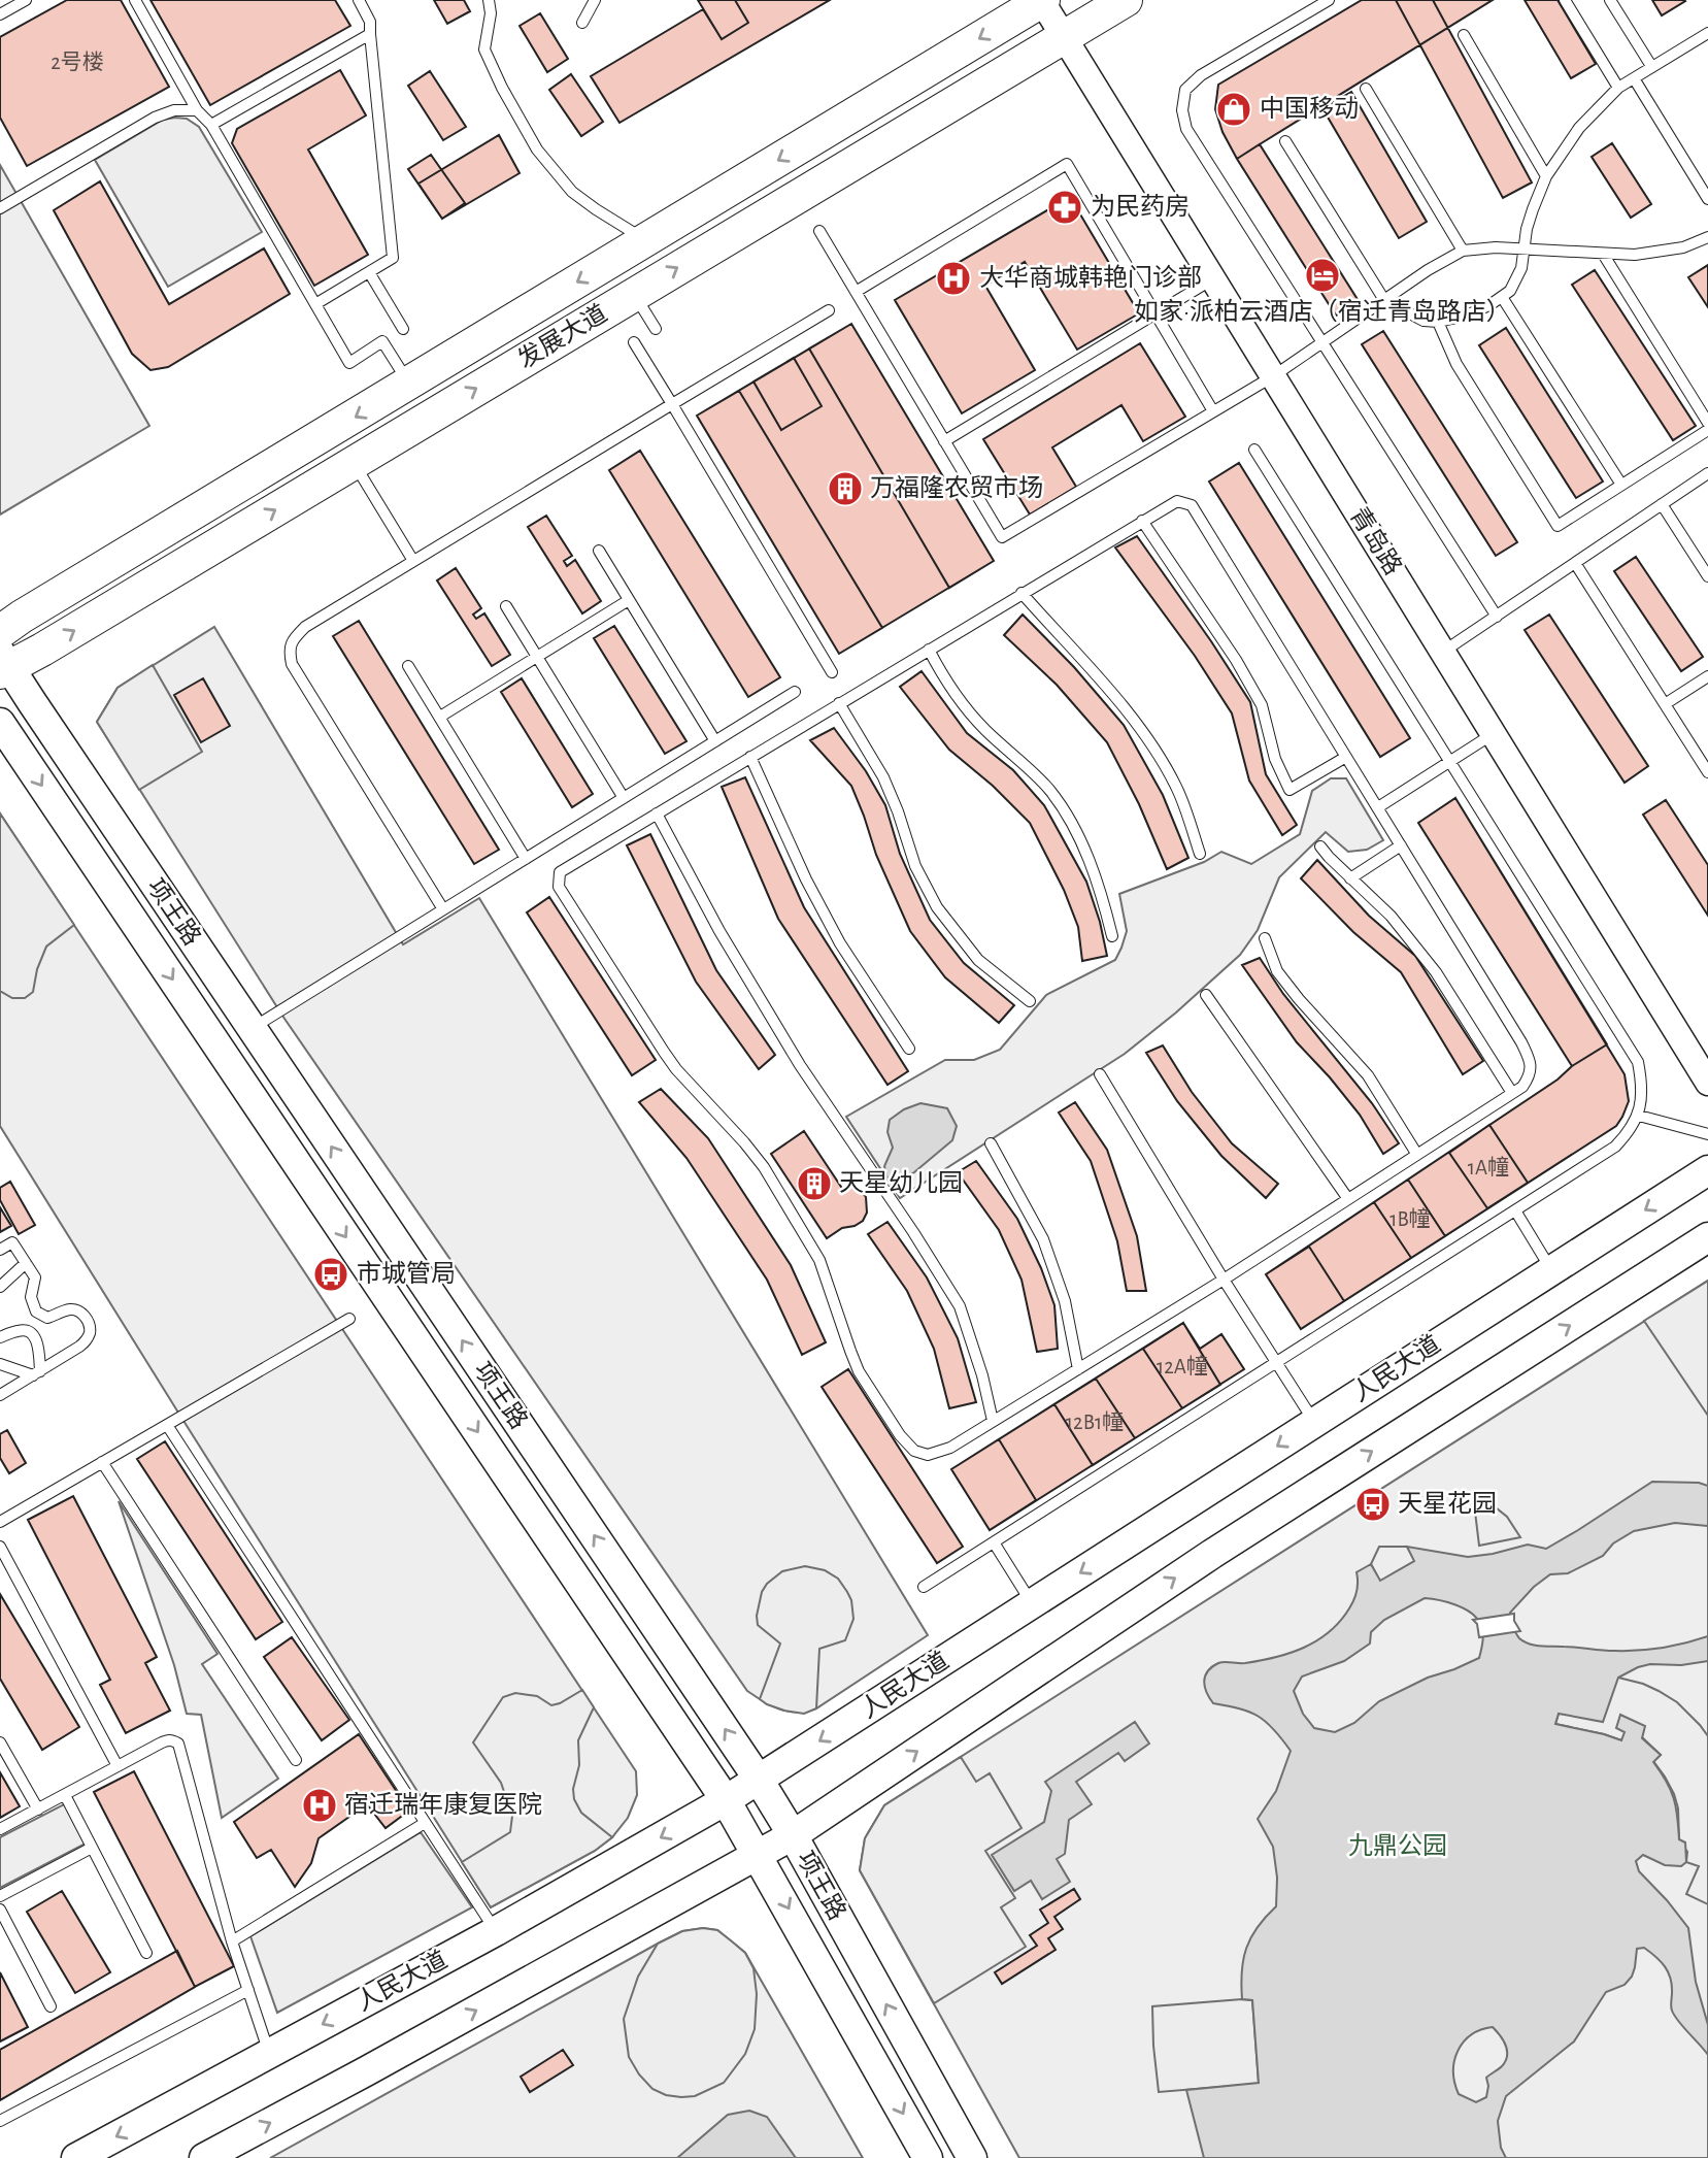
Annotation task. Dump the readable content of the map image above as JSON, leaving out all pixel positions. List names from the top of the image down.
{
  "streets": {
    "main road": ["发展大道", "项王路", "人民大道"],
    "street": ["青岛路"]
  },
  "crossings": [
    ["发展大道", "青岛路"],
    ["发展大道", "项王路"],
    ["项王路", "人民大道"]
  ],
  "parks": ["九鼎公园"],
  "places": {
    "shop": ["中国移动"],
    "pharmacy": ["为民药房"],
    "hotel": ["如家·派柏云酒店（宿迁青岛路店）"],
    "hospital": ["大华商城韩艳门诊部", "宿迁瑞年康复医院"],
    "building": ["万福隆农贸市场", "天星幼儿园"],
    "bus stop": ["市城管局", "天星花园"]
  },
  "house_numbers": [
    "2号楼",
    "1A幢",
    "1B幢",
    "12A幢",
    "12B1幢"
  ]
}
